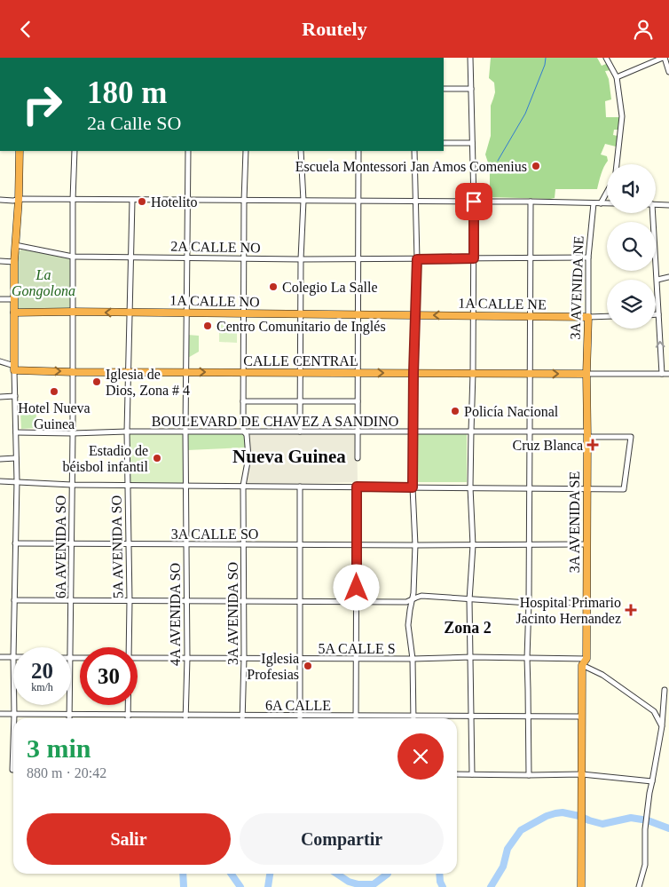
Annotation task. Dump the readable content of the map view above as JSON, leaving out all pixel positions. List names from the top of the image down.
{
  "streets": {
    "highway": [
      "3A AVENIDA NE",
      "1A CALLE NO",
      "1A CALLE NE",
      "CALLE CENTRAL",
      "3A AVENIDA SE"
    ],
    "street": [
      "2A CALLE NO",
      "BOULEVARD DE CHAVEZ A SANDINO",
      "3A CALLE SO",
      "6A AVENIDA SO",
      "5A AVENIDA SO",
      "3A AVENIDA SO",
      "4A AVENIDA SO",
      "5A CALLE S",
      "6A CALLE"
    ]
  },
  "crossings": [
    ["2A CALLE NO", "3A AVENIDA NE"],
    ["2A CALLE NO", "6A AVENIDA SO"],
    ["2A CALLE NO", "5A AVENIDA SO"],
    ["2A CALLE NO", "3A AVENIDA SO"],
    ["2A CALLE NO", "4A AVENIDA SO"],
    ["3A AVENIDA NE", "1A CALLE NE"],
    ["3A AVENIDA NE", "CALLE CENTRAL"],
    ["3A AVENIDA NE", "3A AVENIDA SE"],
    ["1A CALLE NO", "1A CALLE NE"],
    ["1A CALLE NO", "6A AVENIDA SO"],
    ["1A CALLE NO", "5A AVENIDA SO"],
    ["1A CALLE NO", "3A AVENIDA SO"],
    ["1A CALLE NO", "4A AVENIDA SO"],
    ["CALLE CENTRAL", "3A AVENIDA SE"],
    ["CALLE CENTRAL", "6A AVENIDA SO"],
    ["CALLE CENTRAL", "5A AVENIDA SO"],
    ["CALLE CENTRAL", "3A AVENIDA SO"],
    ["CALLE CENTRAL", "4A AVENIDA SO"],
    ["BOULEVARD DE CHAVEZ A SANDINO", "3A AVENIDA SE"],
    ["BOULEVARD DE CHAVEZ A SANDINO", "6A AVENIDA SO"],
    ["BOULEVARD DE CHAVEZ A SANDINO", "5A AVENIDA SO"],
    ["BOULEVARD DE CHAVEZ A SANDINO", "3A AVENIDA SO"],
    ["BOULEVARD DE CHAVEZ A SANDINO", "4A AVENIDA SO"],
    ["3A AVENIDA SE", "3A CALLE SO"],
    ["3A AVENIDA SE", "5A CALLE S"],
    ["3A AVENIDA SE", "6A CALLE"],
    ["3A CALLE SO", "6A AVENIDA SO"],
    ["3A CALLE SO", "5A AVENIDA SO"],
    ["3A CALLE SO", "3A AVENIDA SO"],
    ["3A CALLE SO", "4A AVENIDA SO"],
    ["6A AVENIDA SO", "6A CALLE"],
    ["5A AVENIDA SO", "6A CALLE"],
    ["3A AVENIDA SO", "5A CALLE S"],
    ["3A AVENIDA SO", "6A CALLE"],
    ["4A AVENIDA SO", "5A CALLE S"],
    ["4A AVENIDA SO", "6A CALLE"]
  ],
  "one_way": ["CALLE CENTRAL"],
  "districts": ["Nueva Guinea", "Zona 2"],
  "parks": ["La Gongolona"],
  "places": {
    "other": [
      "Escuela Montessori Jan Amos Comenius",
      "Hotelito",
      "Colegio La Salle",
      "Centro Comunitario de Inglés",
      "Iglesia de Dios, Zona # 4",
      "Hotel Nueva Guinea",
      "Policía Nacional",
      "Estadio de béisbol infantil",
      "Iglesia Profesias"
    ],
    "health": ["Cruz Blanca", "Hospital Primario Jacinto Hernandez"]
  },
  "page": {
    "header": "Routely",
    "turn": ["180 m", "2a Calle SO"],
    "speed": "20 km/h",
    "limit": "30",
    "heading": ["3 min", "880 m · 20:42"],
    "buttons": ["Salir", "Compartir"]
  }
}
